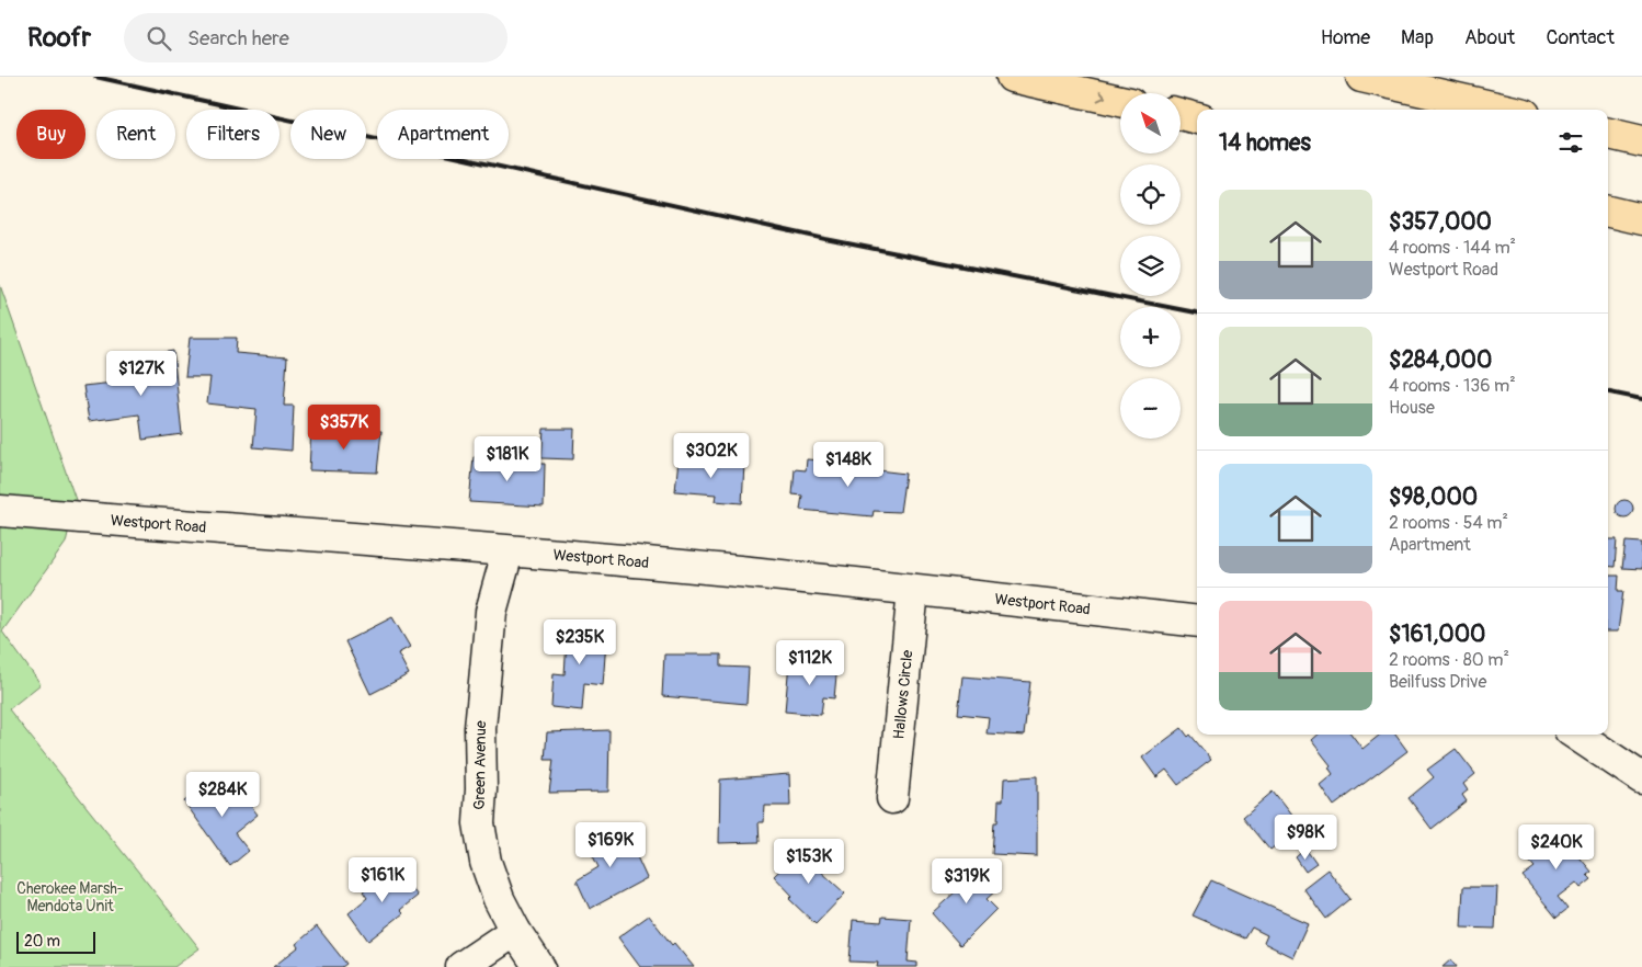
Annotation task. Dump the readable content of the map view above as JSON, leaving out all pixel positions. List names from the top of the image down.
{
  "streets": {
    "street": ["Westport Road", "Hallows Circle", "Green Avenue"]
  },
  "crossings": [
    ["Westport Road", "Hallows Circle"],
    ["Westport Road", "Green Avenue"]
  ],
  "parks": ["Cherokee Marsh- Mendota Unit"],
  "scale_bar": "20 m",
  "north": "top left",
  "page": {
    "header": "Roofr",
    "search": "Search here",
    "nav": [
      "Home",
      "Map",
      "About",
      "Contact"
    ],
    "map_buttons": ["+", "−"],
    "chip": [
      "Buy",
      "Rent",
      "Filters",
      "New",
      "Apartment"
    ],
    "heading": "14 homes",
    "list": [
      {
        "name": "$357,000",
        "note": "4 rooms · 144 m² · Westport Road"
      },
      {
        "name": "$284,000",
        "note": "4 rooms · 136 m² · House"
      },
      {
        "name": "$98,000",
        "note": "2 rooms · 54 m² · Apartment"
      },
      {
        "name": "$161,000",
        "note": "2 rooms · 80 m² · Beilfuss Drive"
      }
    ],
    "price": [
      "$127K",
      "$357K",
      "$302K",
      "$181K",
      "$148K",
      "$235K",
      "$112K",
      "$284K",
      "$98K",
      "$169K",
      "$240K",
      "$153K",
      "$161K",
      "$319K"
    ],
    "scale": "20 m"
  }
}
